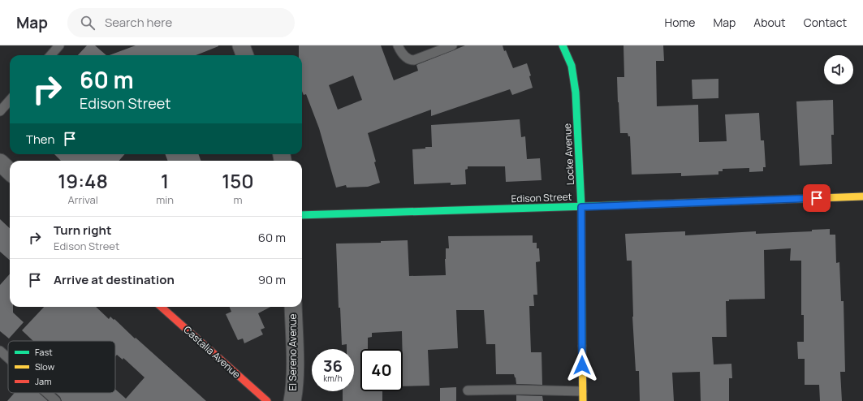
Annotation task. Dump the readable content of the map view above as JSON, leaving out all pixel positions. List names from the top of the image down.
{
  "streets": {
    "street": [
      "Locke Avenue",
      "Edison Street",
      "Castalia Avenue",
      "El Sereno Avenue"
    ]
  },
  "crossings": [
    ["Locke Avenue", "Edison Street"]
  ],
  "legend": ["Fast", "Slow", "Jam"],
  "page": {
    "header": "Map",
    "search": "Search here",
    "nav": [
      "Home",
      "Map",
      "About",
      "Contact"
    ],
    "turn": ["60 m", "Edison Street"],
    "then": "Then",
    "eta": [
      "19:48",
      "Arrival",
      "1",
      "min",
      "150",
      "m"
    ],
    "list": [
      {
        "name": "Turn right",
        "note": "Edison Street",
        "value": "60 m"
      },
      {
        "name": "Arrive at destination",
        "value": "90 m"
      }
    ],
    "speed": "36 km/h",
    "limit": "40"
  }
}
